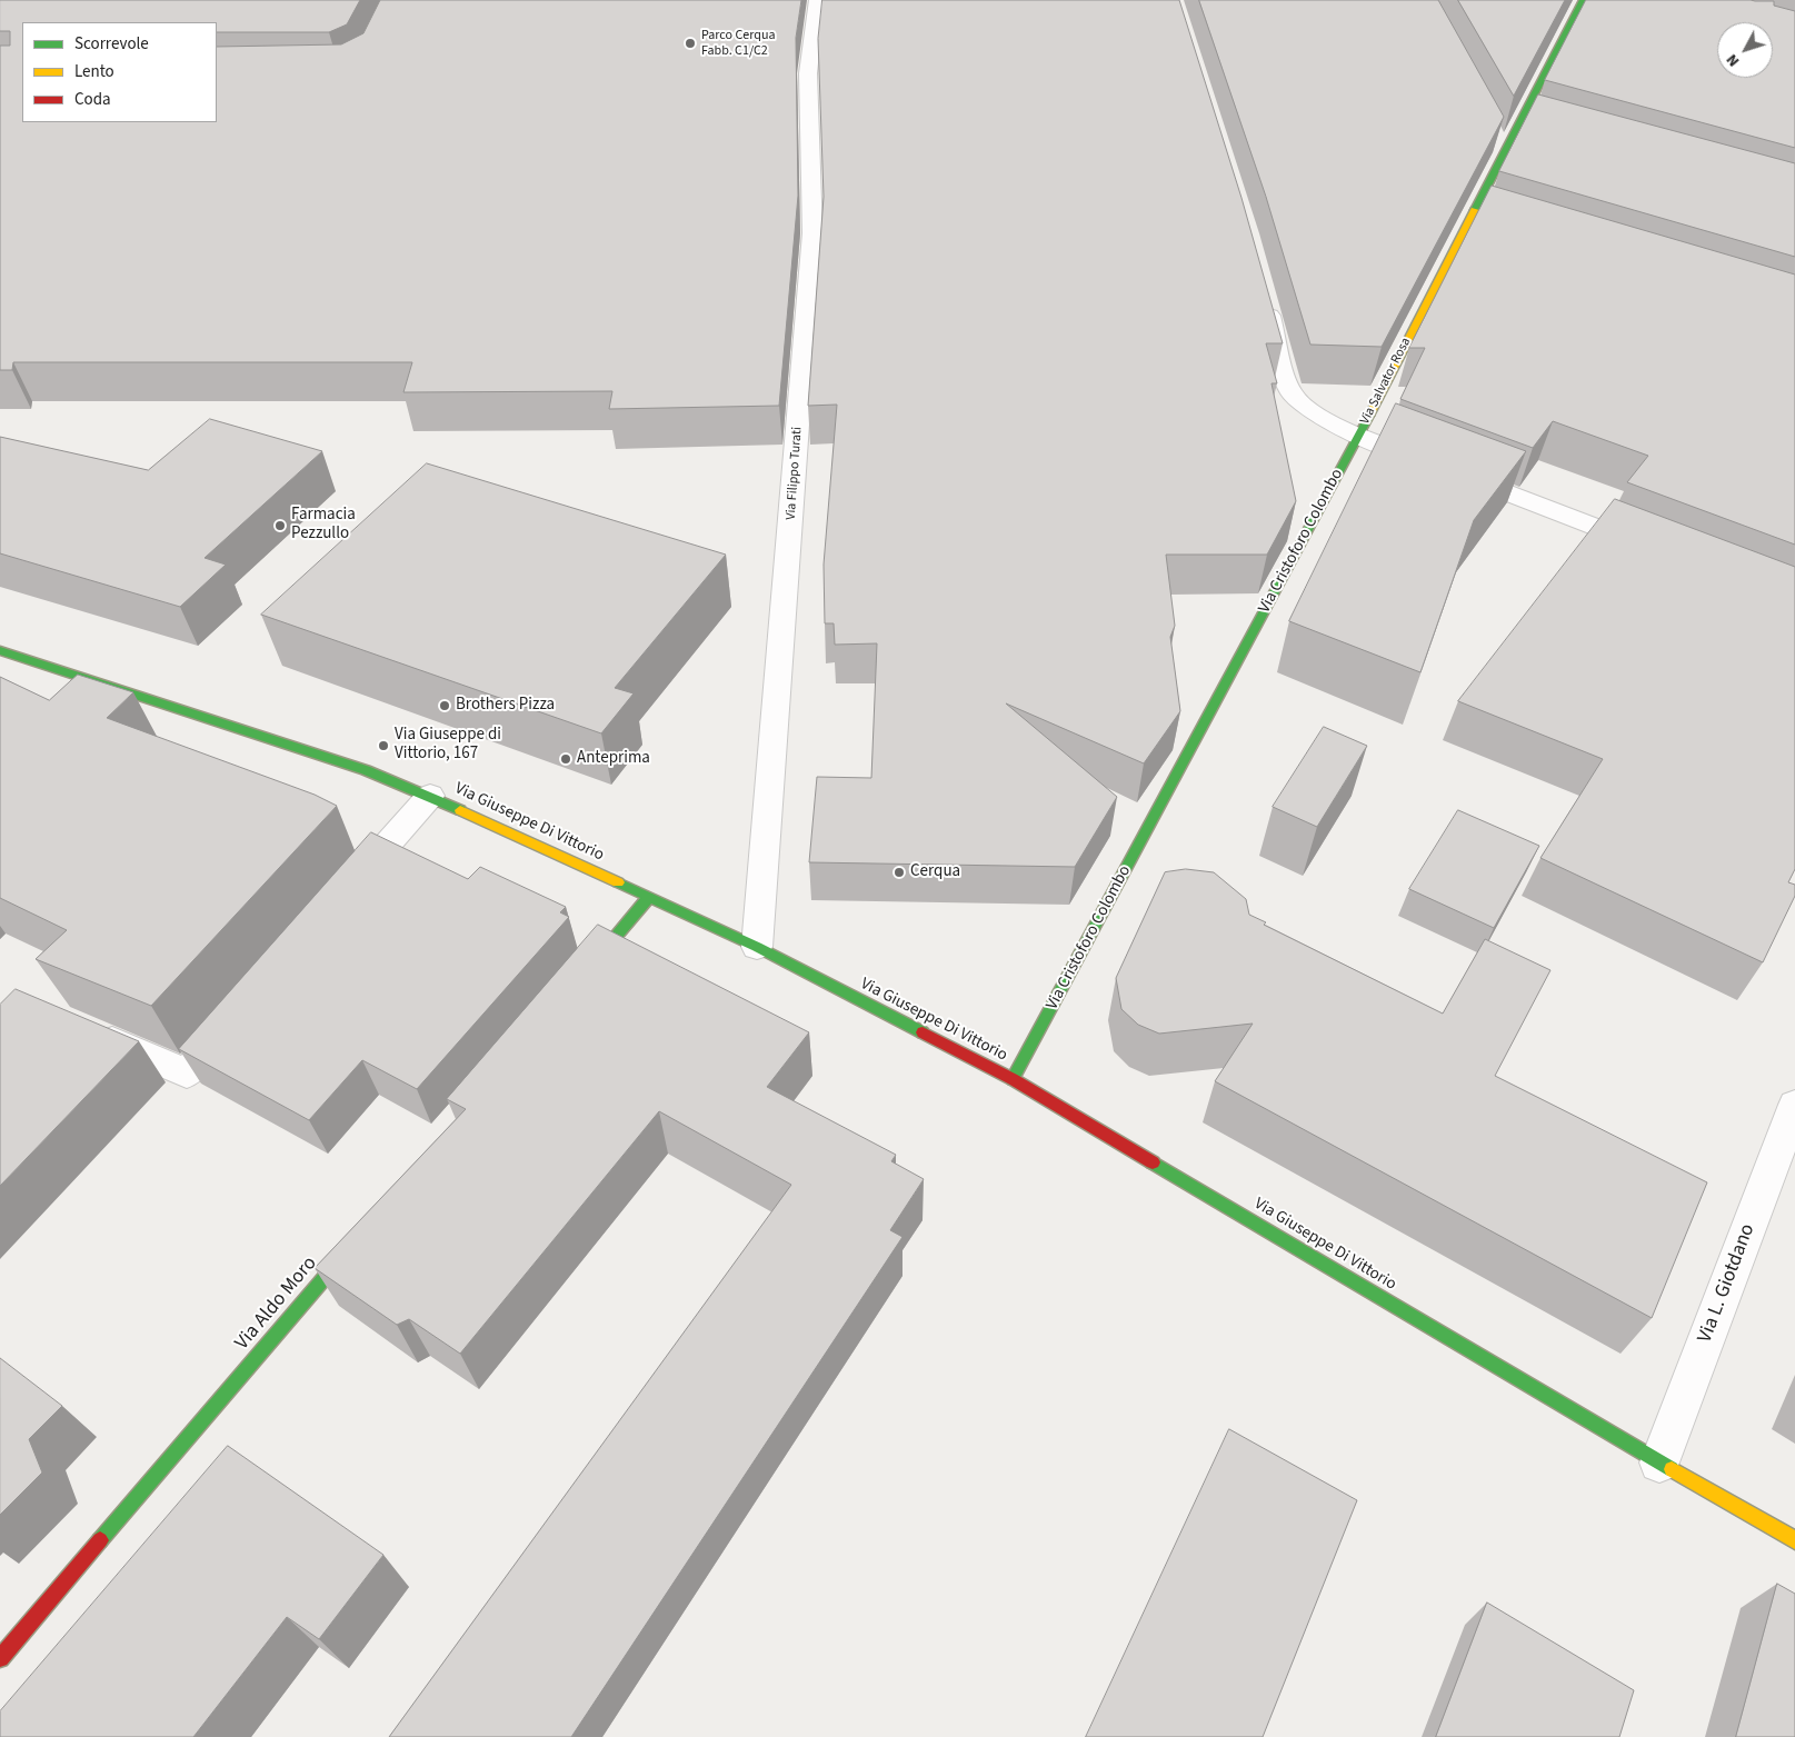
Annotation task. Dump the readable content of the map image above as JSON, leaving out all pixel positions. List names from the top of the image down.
{
  "streets": {
    "street": [
      "Via Salvator Rosa",
      "Via Filippo Turati",
      "Via Cristoforo Colombo",
      "Via Giuseppe Di Vittorio",
      "Via L. Giotdano",
      "Via Aldo Moro"
    ]
  },
  "crossings": [
    ["Via Salvator Rosa", "Via Cristoforo Colombo"],
    ["Via Filippo Turati", "Via Giuseppe Di Vittorio"],
    ["Via Cristoforo Colombo", "Via Giuseppe Di Vittorio"],
    ["Via Giuseppe Di Vittorio", "Via L. Giotdano"]
  ],
  "places": [
    "Parco Cerqua Fabb. C1/C2",
    "Farmacia Pezzullo",
    "Brothers Pizza",
    "Via Giuseppe di Vittorio, 167",
    "Anteprima",
    "Cerqua"
  ],
  "legend": ["Scorrevole", "Lento", "Coda"],
  "north": "bottom left"
}
